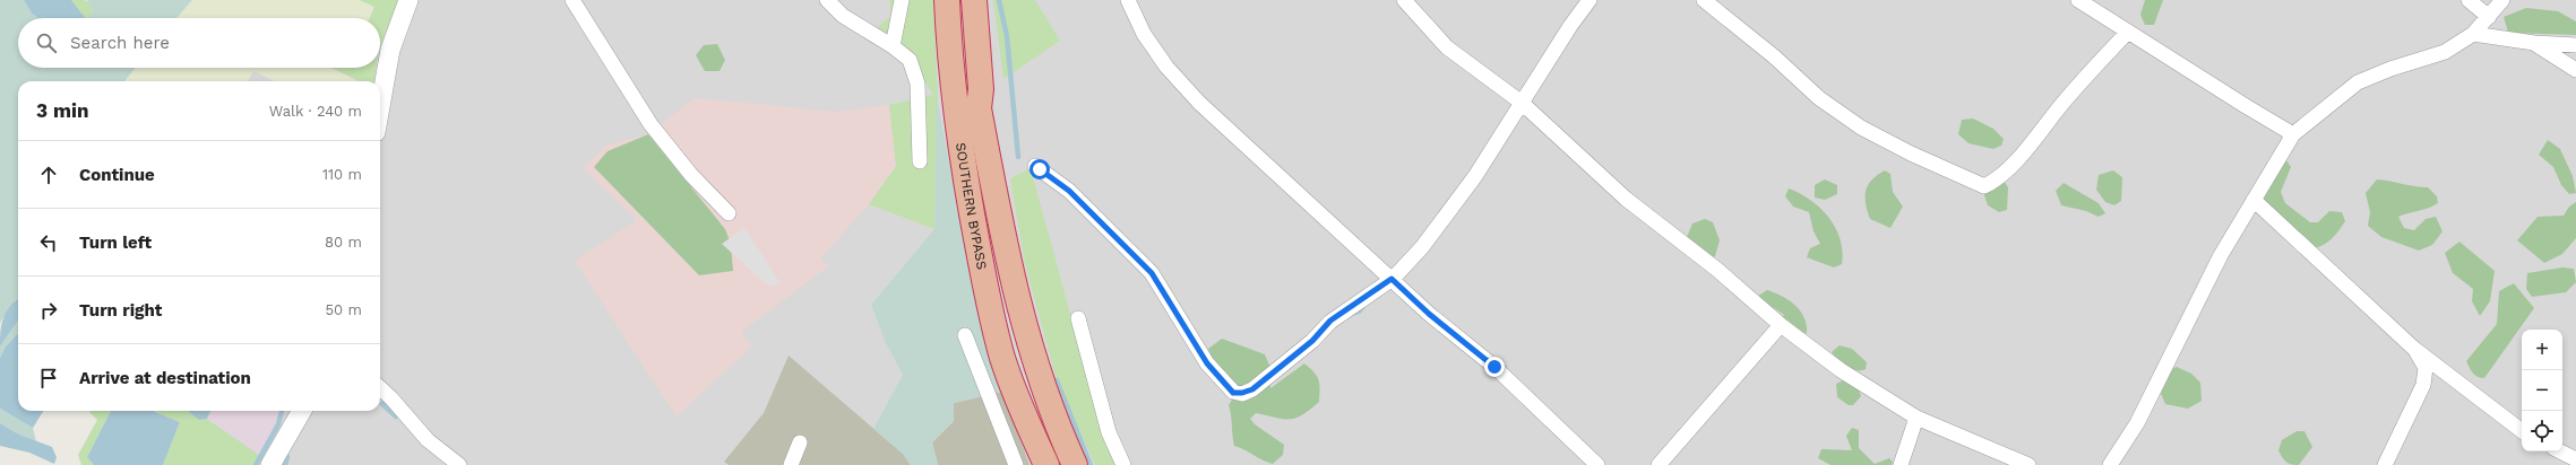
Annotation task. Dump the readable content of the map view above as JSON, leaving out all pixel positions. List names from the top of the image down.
{
  "streets": {
    "highway": ["SOUTHERN BYPASS"]
  },
  "page": {
    "search": "Search here",
    "heading": ["3 min", "Walk · 240 m"],
    "list": [
      ["Continue", "110 m"],
      ["Turn left", "80 m"],
      ["Turn right", "50 m"],
      "Arrive at destination"
    ],
    "map_buttons": ["+", "−"]
  }
}
